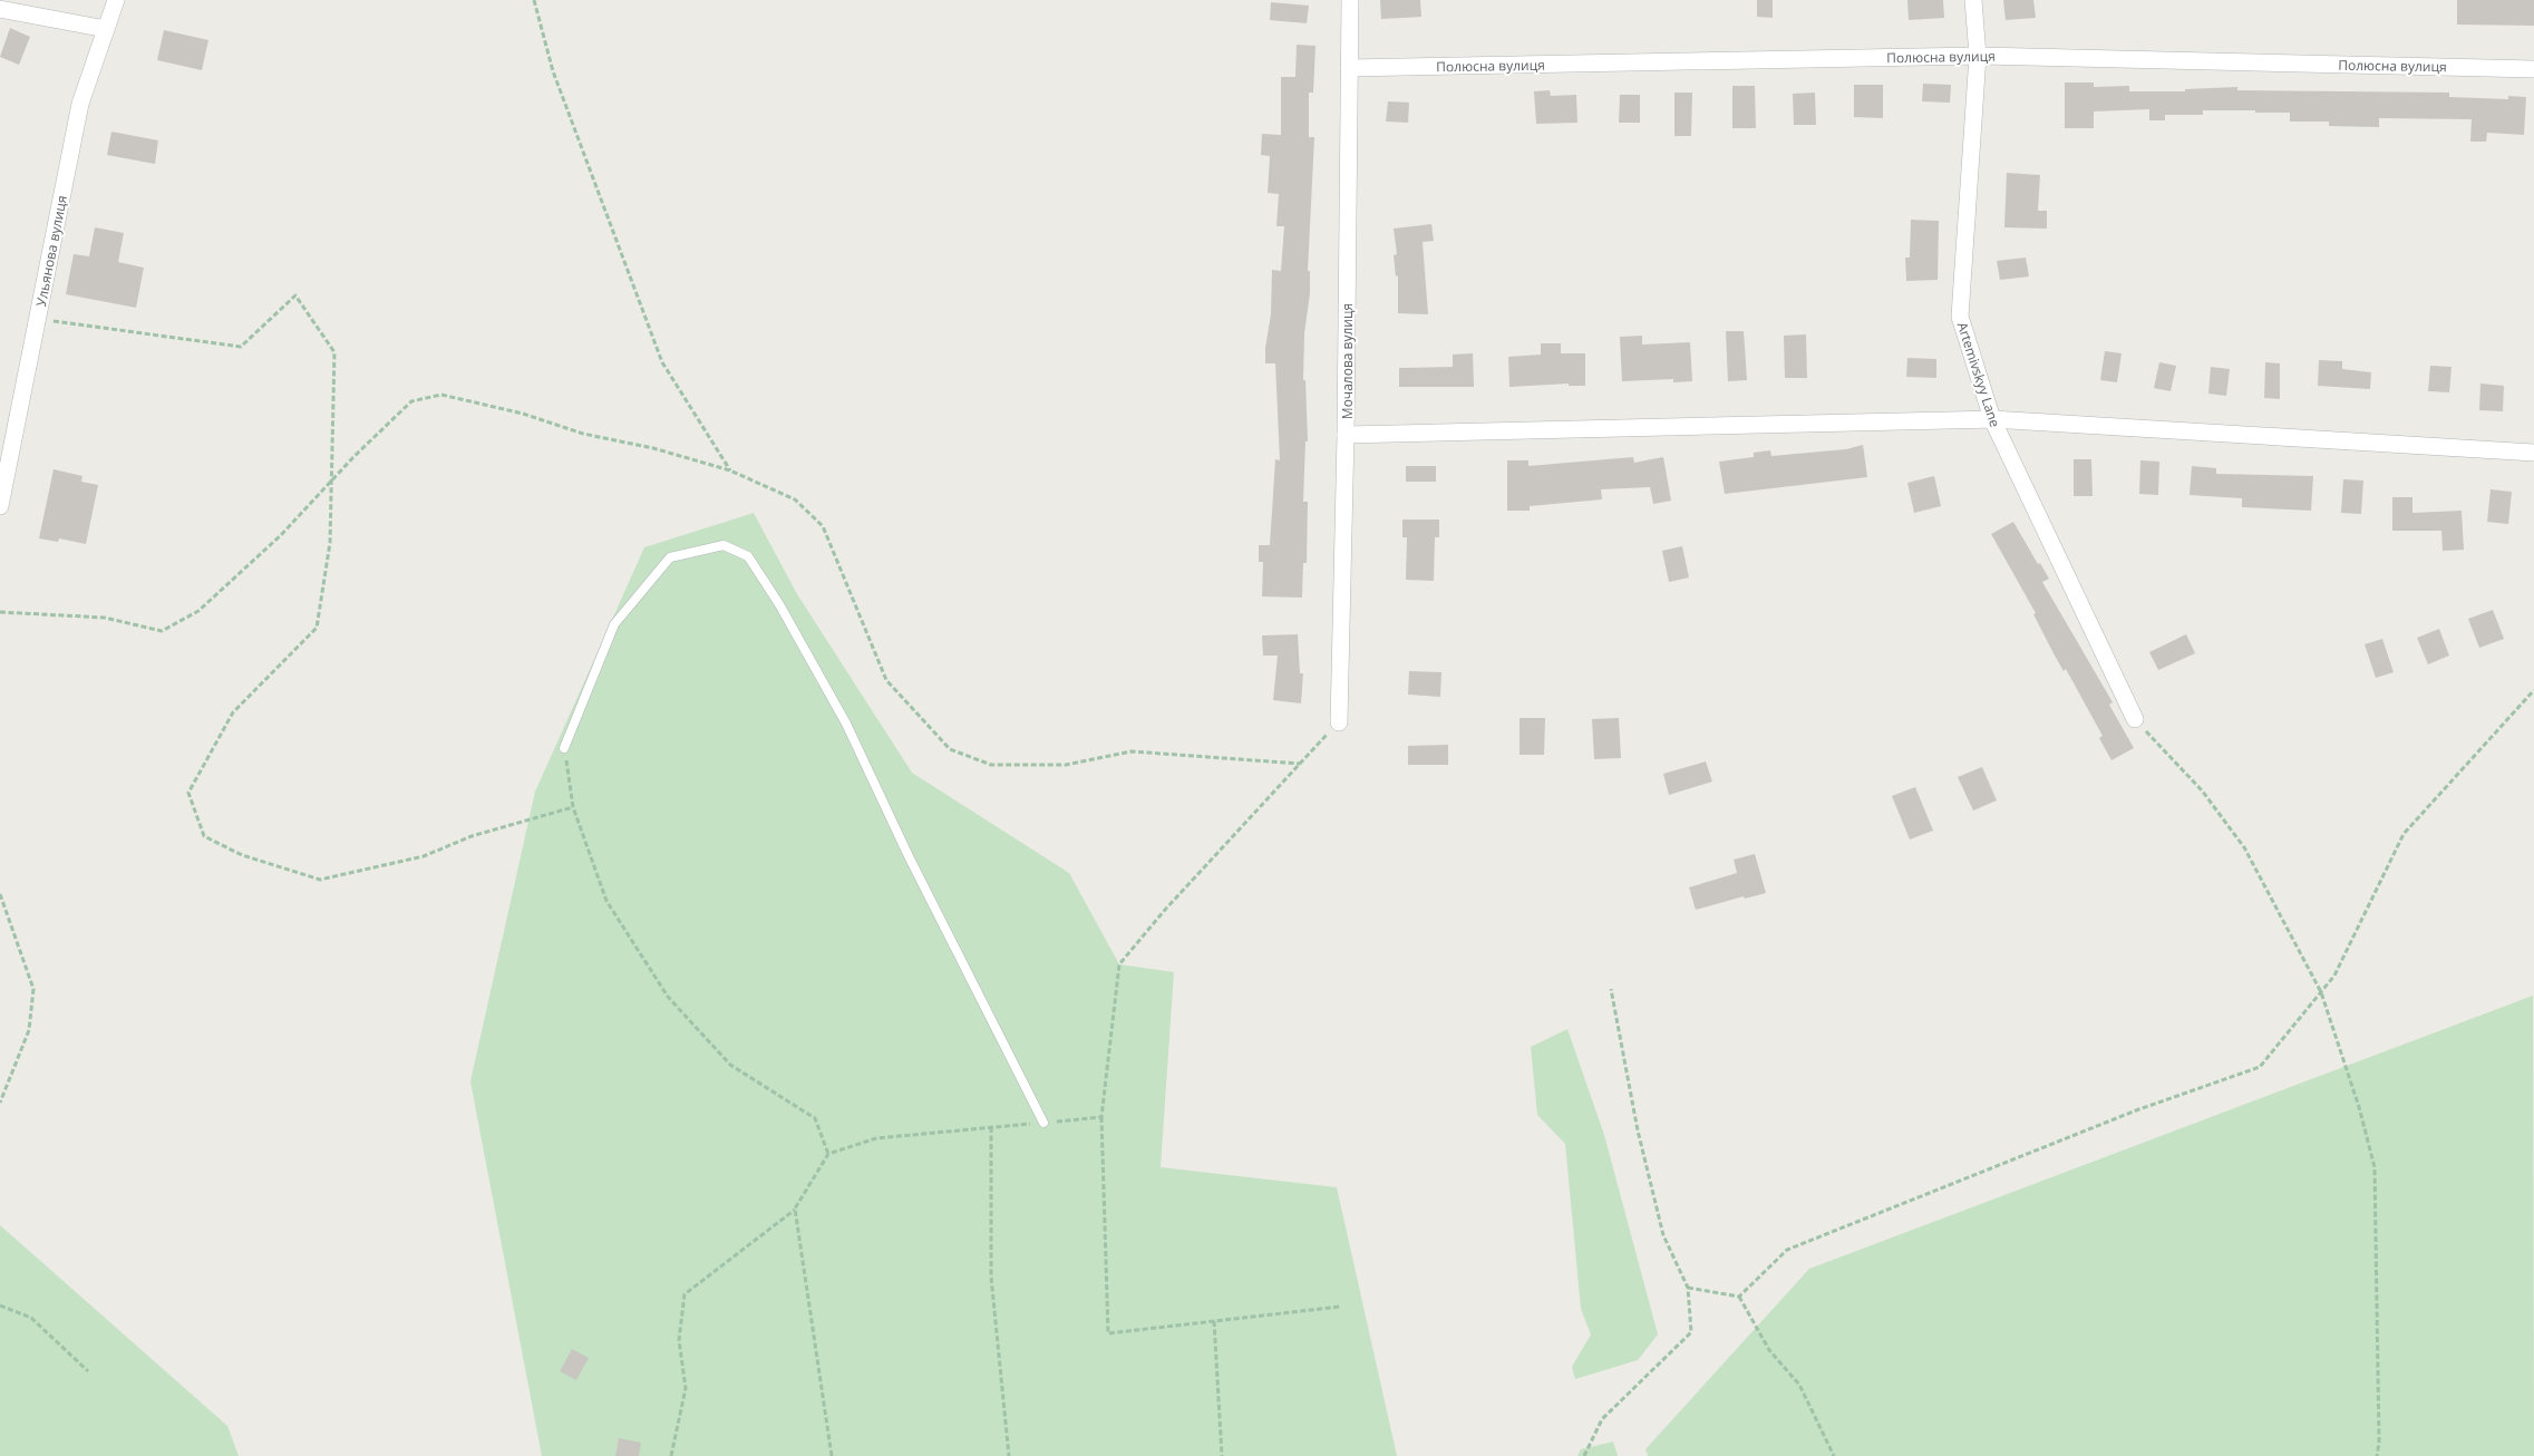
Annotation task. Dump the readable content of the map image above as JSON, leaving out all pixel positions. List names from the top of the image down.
{
  "streets": {
    "street": [
      "Полюсна вулиця",
      "Ульянова вулиця",
      "Мочалова вулиця",
      "Artemivskyy Lane"
    ]
  },
  "crossings": [
    ["Полюсна вулиця", "Мочалова вулиця"],
    ["Полюсна вулиця", "Artemivskyy Lane"]
  ]
}
